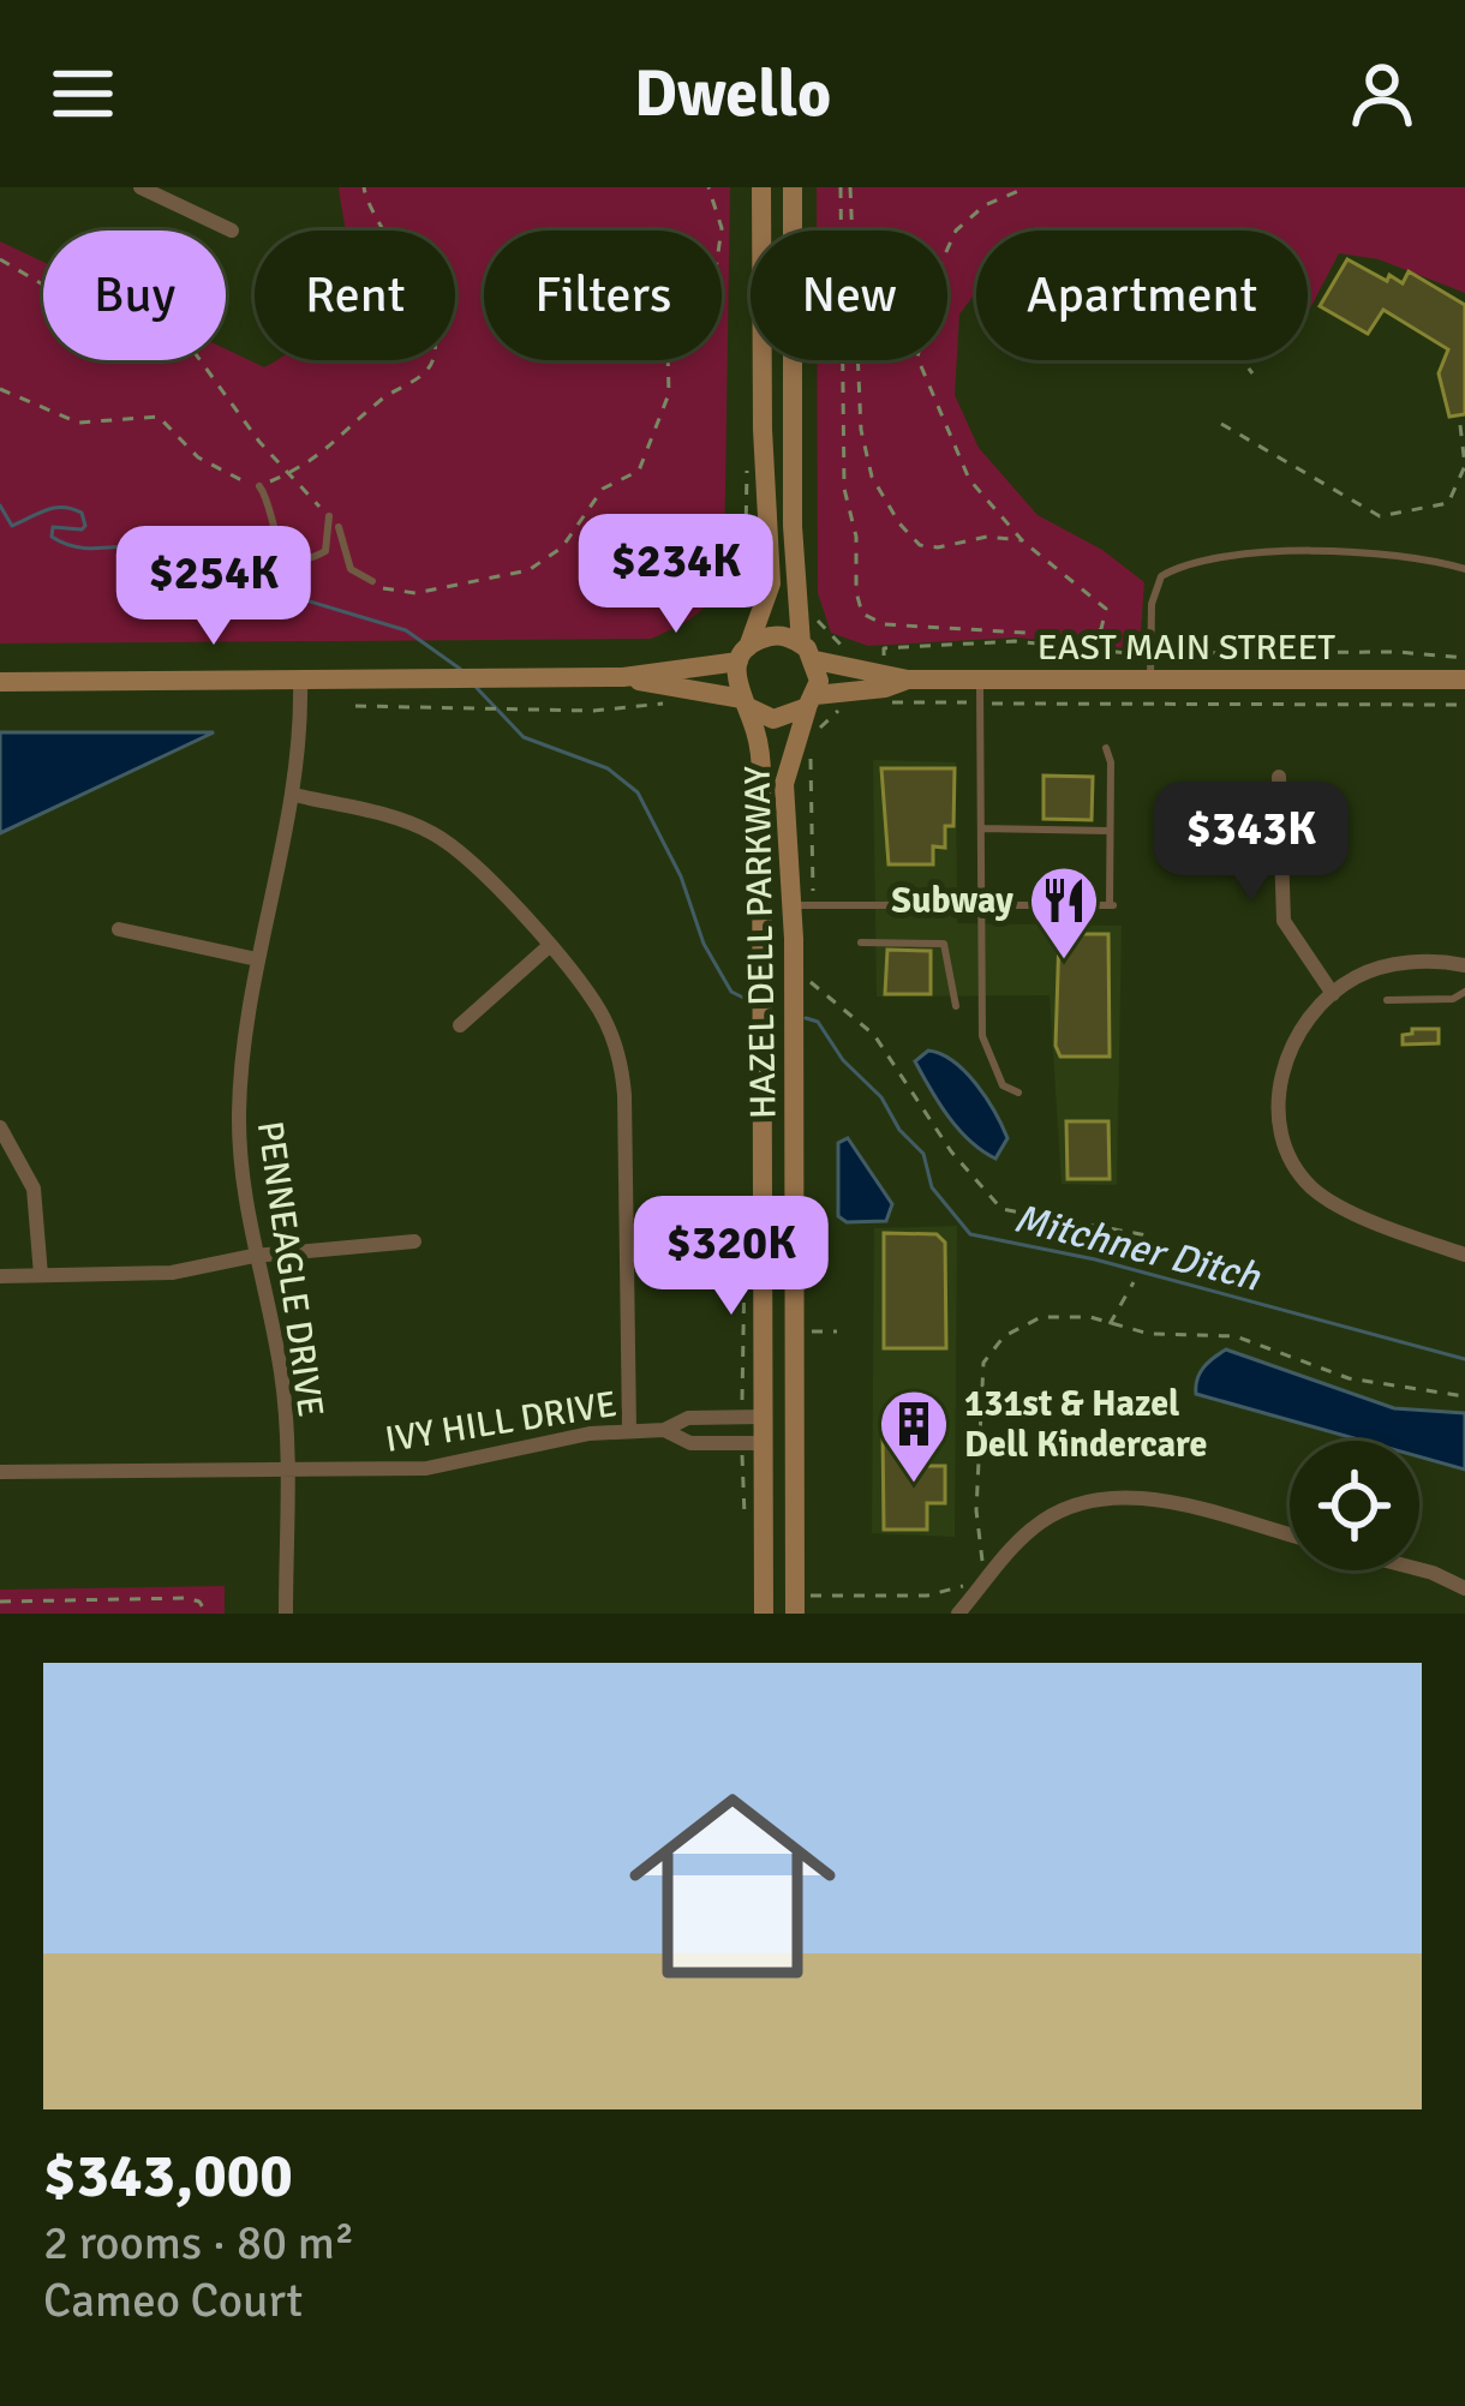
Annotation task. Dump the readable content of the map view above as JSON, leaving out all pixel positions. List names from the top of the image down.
{
  "streets": {
    "main road": ["EAST MAIN STREET", "HAZEL DELL PARKWAY"],
    "street": ["PENNEAGLE DRIVE", "IVY HILL DRIVE"]
  },
  "crossings": [
    ["EAST MAIN STREET", "HAZEL DELL PARKWAY"],
    ["HAZEL DELL PARKWAY", "IVY HILL DRIVE"],
    ["PENNEAGLE DRIVE", "IVY HILL DRIVE"]
  ],
  "water": ["Mitchner Ditch"],
  "places": {
    "restaurant": ["Subway"],
    "building": ["131st & Hazel Dell Kindercare"]
  },
  "page": {
    "header": "Dwello",
    "chip": [
      "Buy",
      "Rent",
      "Filters",
      "New",
      "Apartment"
    ],
    "price": [
      "$234K",
      "$254K",
      "$343K",
      "$320K"
    ],
    "list": [
      {
        "name": "$343,000",
        "note": "2 rooms · 80 m² · Cameo Court"
      }
    ]
  }
}
